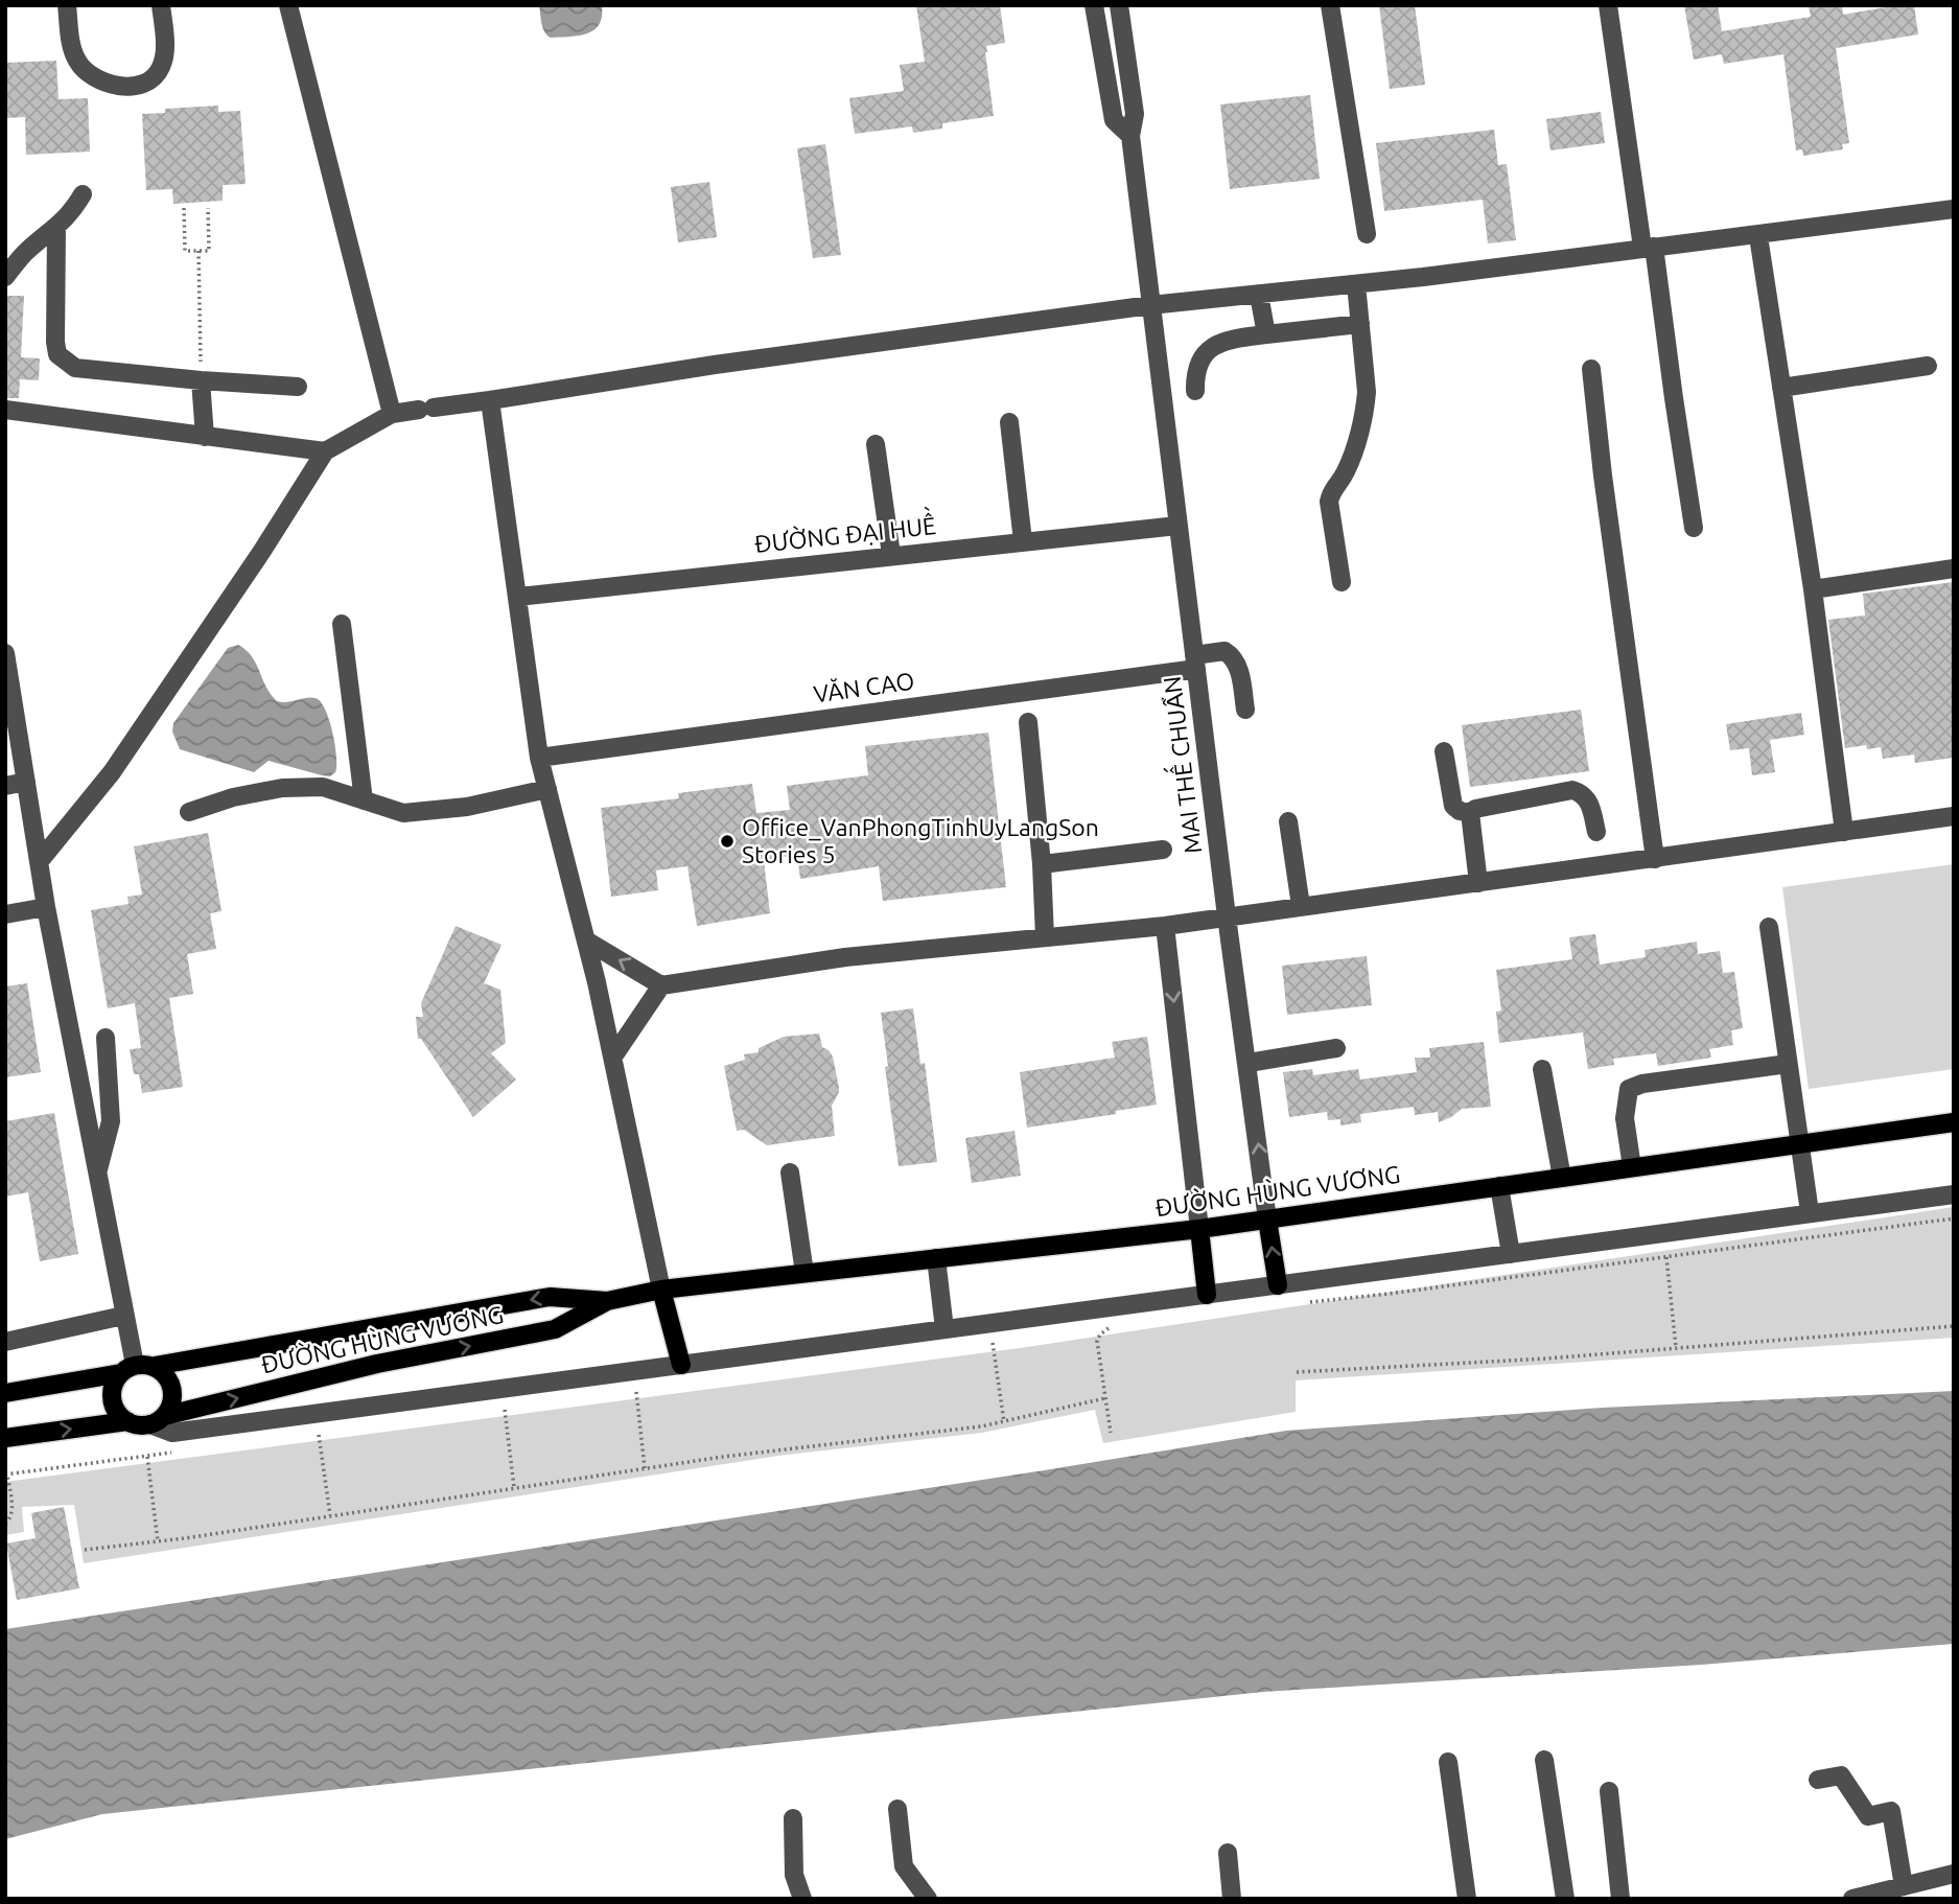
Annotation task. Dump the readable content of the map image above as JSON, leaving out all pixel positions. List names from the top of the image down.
{
  "streets": {
    "main road": ["ĐƯỜNG HÙNG VƯƠNG"],
    "street": ["ĐƯỜNG ĐẠI HUỀ", "VĂN CAO", "MAI THẾ CHUẨN"]
  },
  "crossings": [
    ["ĐƯỜNG ĐẠI HUỀ", "MAI THẾ CHUẨN"],
    ["VĂN CAO", "MAI THẾ CHUẨN"],
    ["MAI THẾ CHUẨN", "ĐƯỜNG HÙNG VƯƠNG"]
  ],
  "places": ["Office_VanPhongTinhUyLangSon Stories 5"]
}
